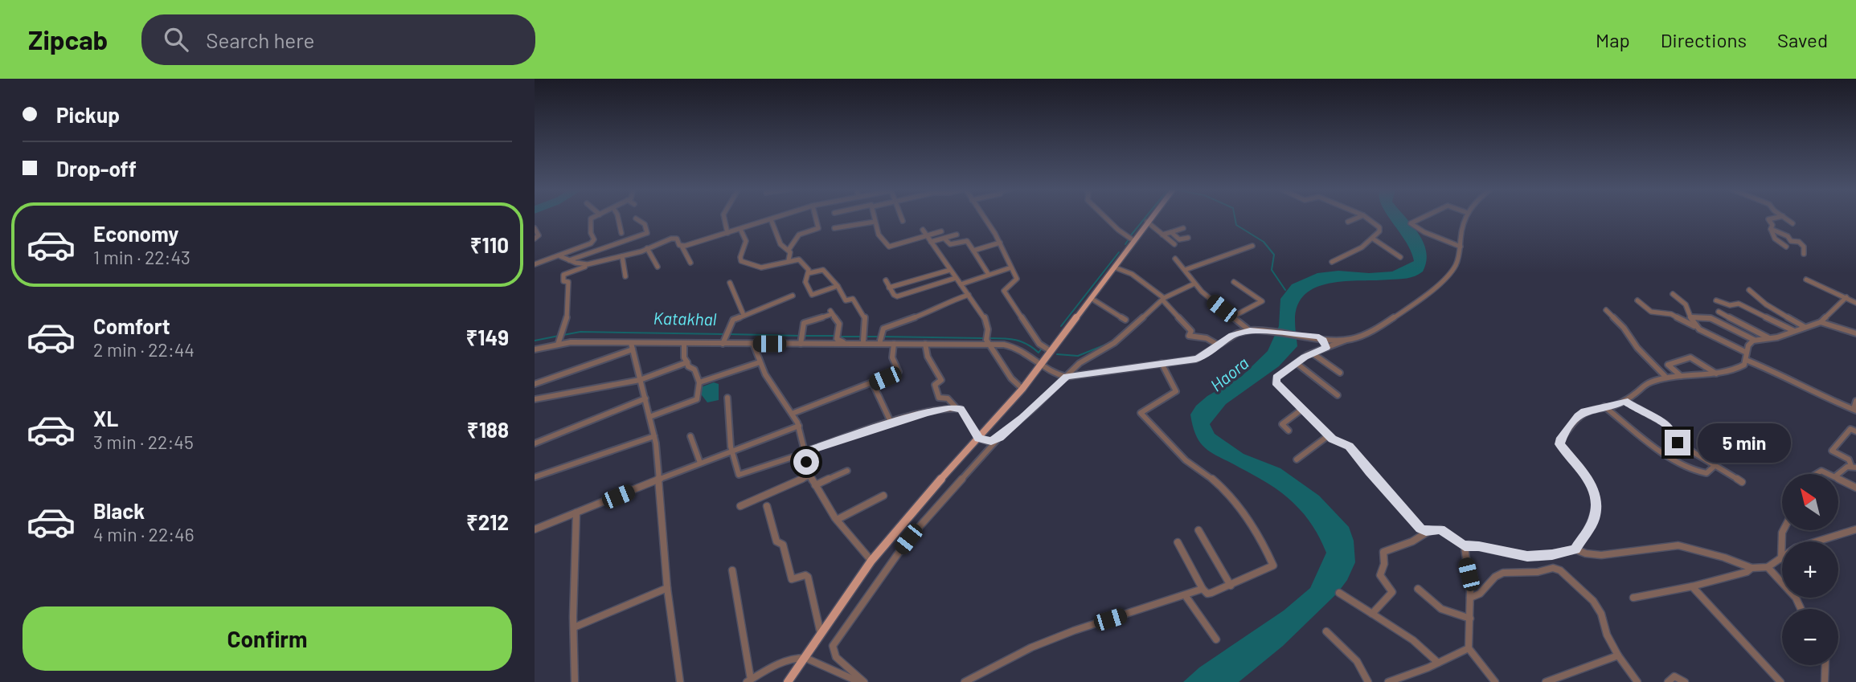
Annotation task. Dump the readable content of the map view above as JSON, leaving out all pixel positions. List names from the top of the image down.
{
  "water": ["Katakhal", "Haora"],
  "north": "top left",
  "page": {
    "header": "Zipcab",
    "search": "Search here",
    "nav": ["Map", "Directions", "Saved"],
    "banner": ["Pickup", "Drop-off"],
    "list": [
      {
        "name": "Economy",
        "note": "1 min · 22:43",
        "value": "₹110"
      },
      {
        "name": "Comfort",
        "note": "2 min · 22:44",
        "value": "₹149"
      },
      {
        "name": "XL",
        "note": "3 min · 22:45",
        "value": "₹188"
      },
      {
        "name": "Black",
        "note": "4 min · 22:46",
        "value": "₹212"
      }
    ],
    "bubble": "5 min",
    "map_buttons": ["+", "−"],
    "buttons": "Confirm"
  }
}
